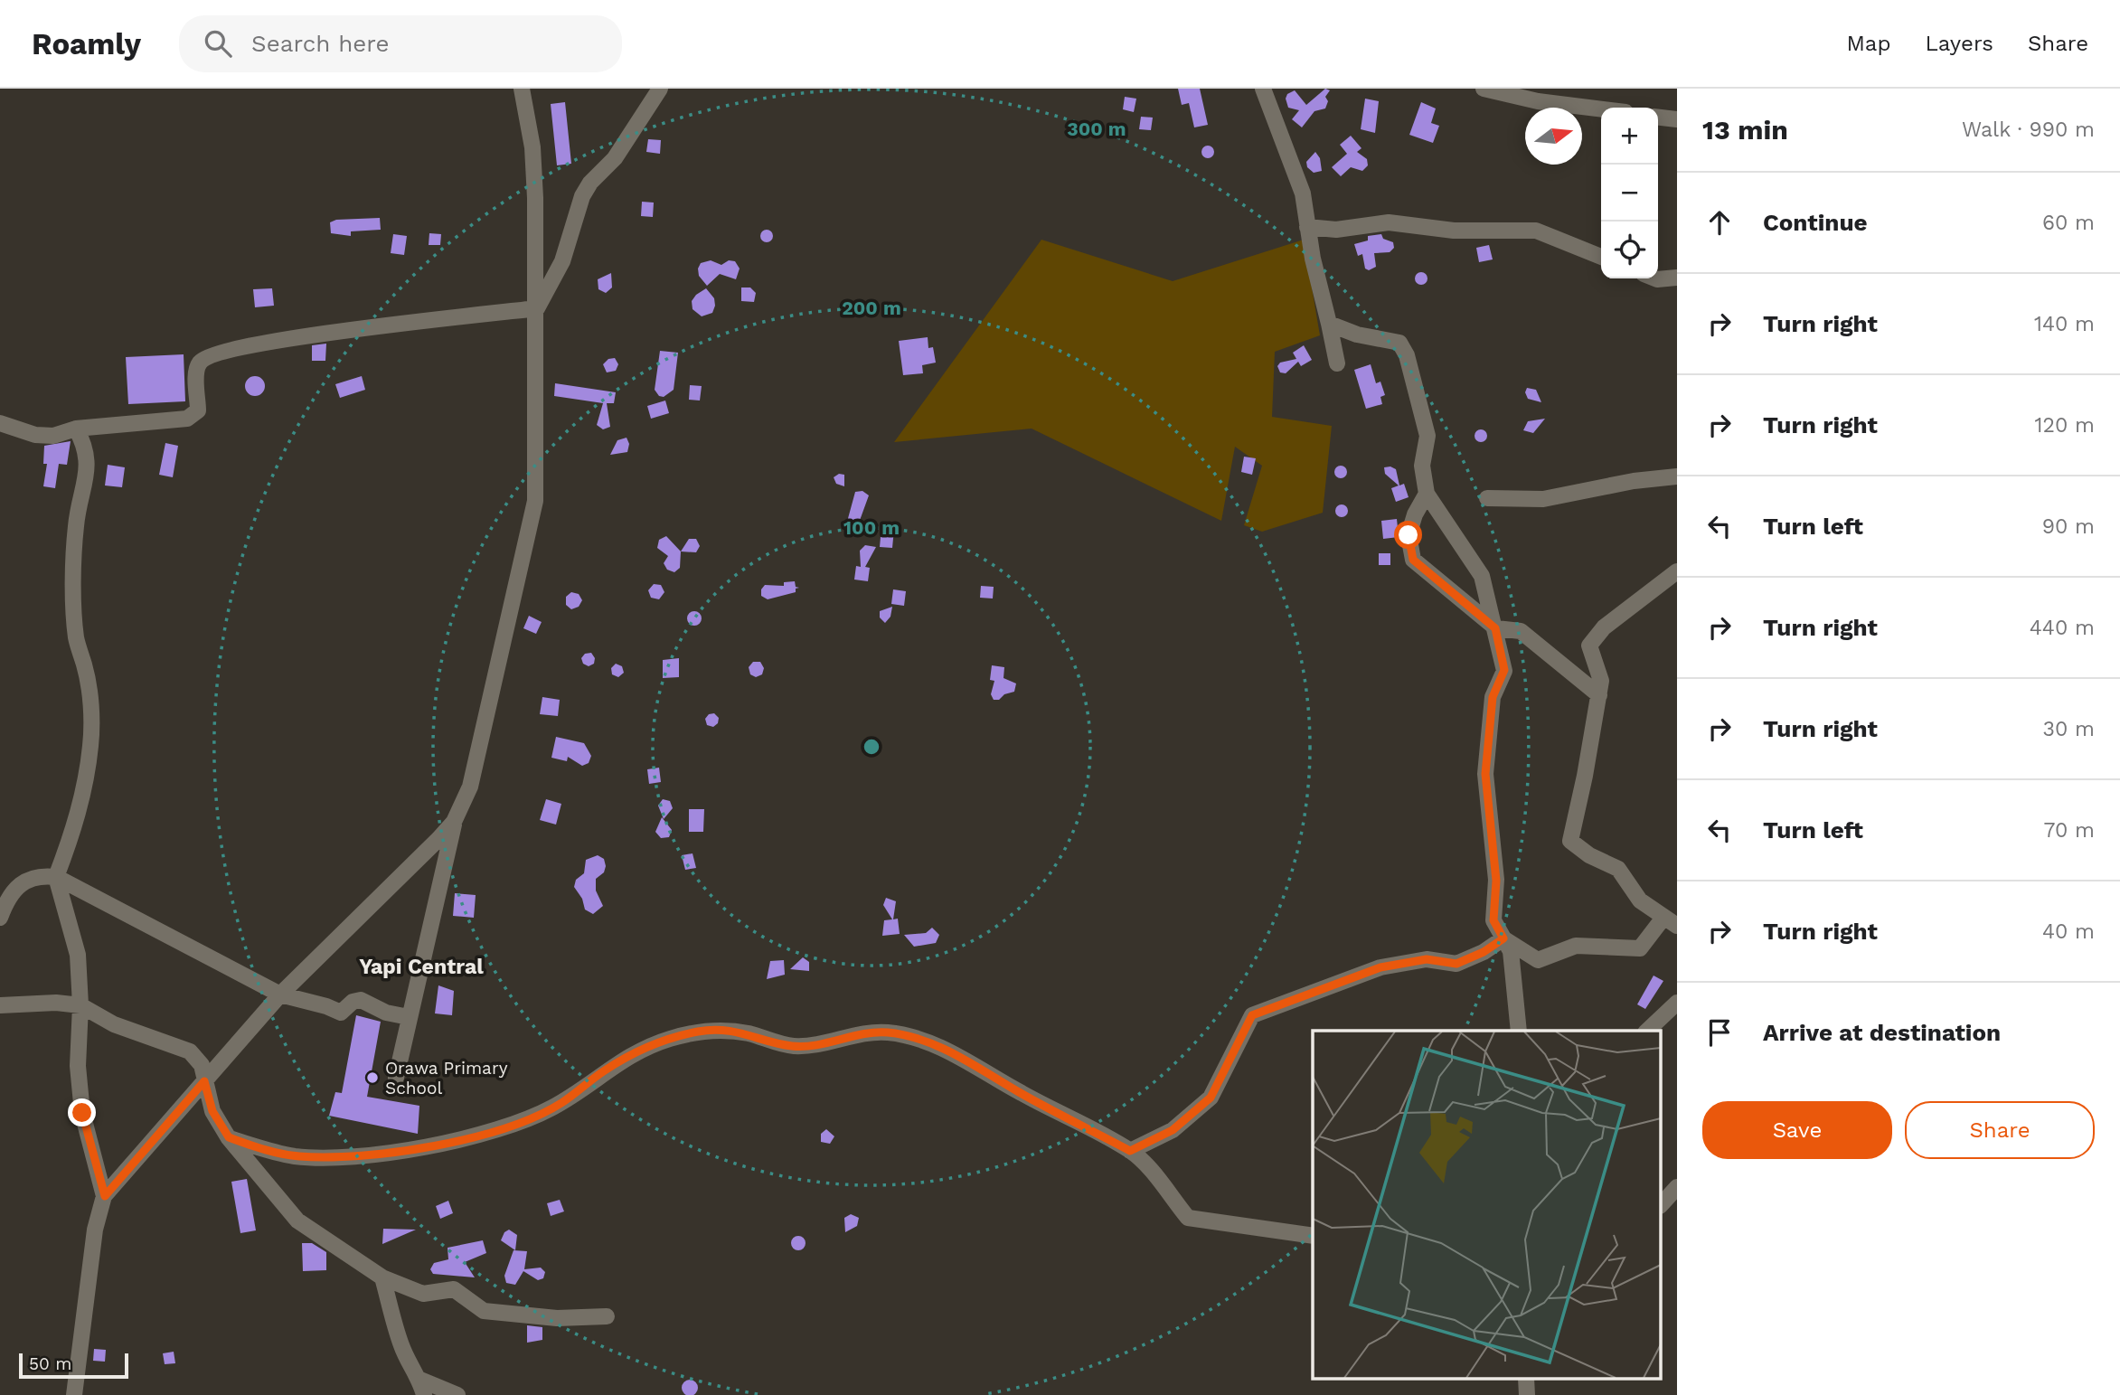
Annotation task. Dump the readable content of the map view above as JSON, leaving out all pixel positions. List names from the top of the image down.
{
  "districts": ["Yapi Central"],
  "places": ["Orawa Primary School"],
  "scale_bar": "50 m",
  "north": "right",
  "page": {
    "header": "Roamly",
    "search": "Search here",
    "nav": ["Map", "Layers", "Share"],
    "heading": ["13 min", "Walk · 990 m"],
    "map_buttons": ["+", "−"],
    "list": [
      ["Continue", "60 m"],
      ["Turn right", "140 m"],
      ["Turn right", "120 m"],
      ["Turn left", "90 m"],
      ["Turn right", "440 m"],
      ["Turn right", "30 m"],
      ["Turn left", "70 m"],
      ["Turn right", "40 m"],
      "Arrive at destination"
    ],
    "buttons": ["Save", "Share"],
    "scale": "50 m"
  },
  "rings": ["300 m", "200 m", "100 m"]
}
